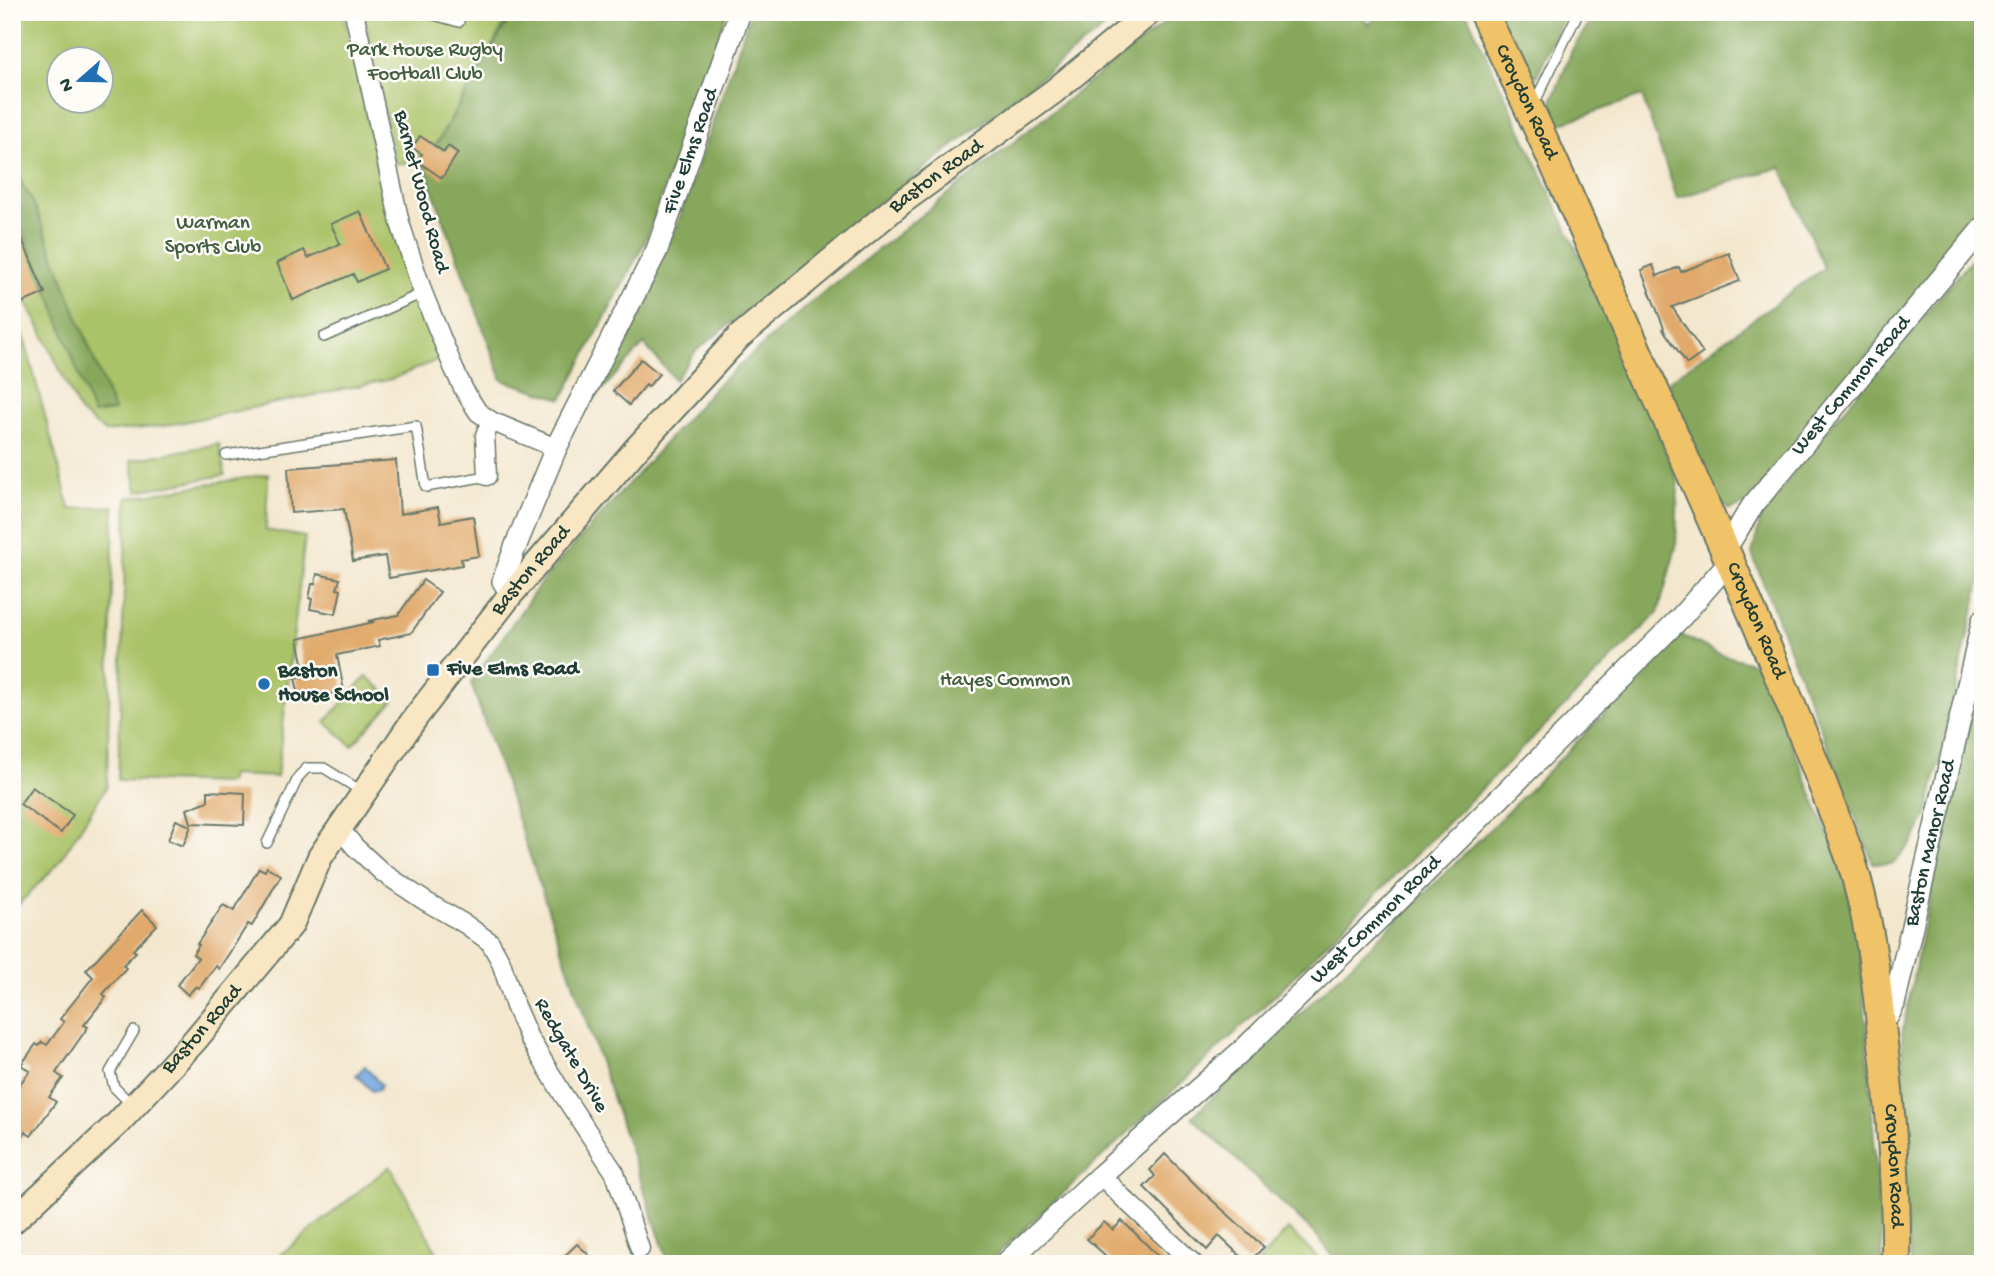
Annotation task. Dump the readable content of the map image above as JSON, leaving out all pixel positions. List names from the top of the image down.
{
  "streets": {
    "highway": ["Croydon Road"],
    "main road": ["Baston Road"],
    "street": [
      "Five Elms Road",
      "Barnet Wood Road",
      "West Common Road",
      "Baston Manor Road",
      "Redgate Drive"
    ]
  },
  "crossings": [
    ["Croydon Road", "West Common Road"],
    ["Croydon Road", "Baston Manor Road"],
    ["Five Elms Road", "Baston Road"],
    ["Five Elms Road", "Barnet Wood Road"],
    ["Baston Road", "Redgate Drive"]
  ],
  "parks": ["Park House Rugby Football Club", "Warman Sports Club", "Hayes Common"],
  "places": {
    "transit": ["Five Elms Road"],
    "other": ["Baston House School"]
  },
  "north": "left"
}
